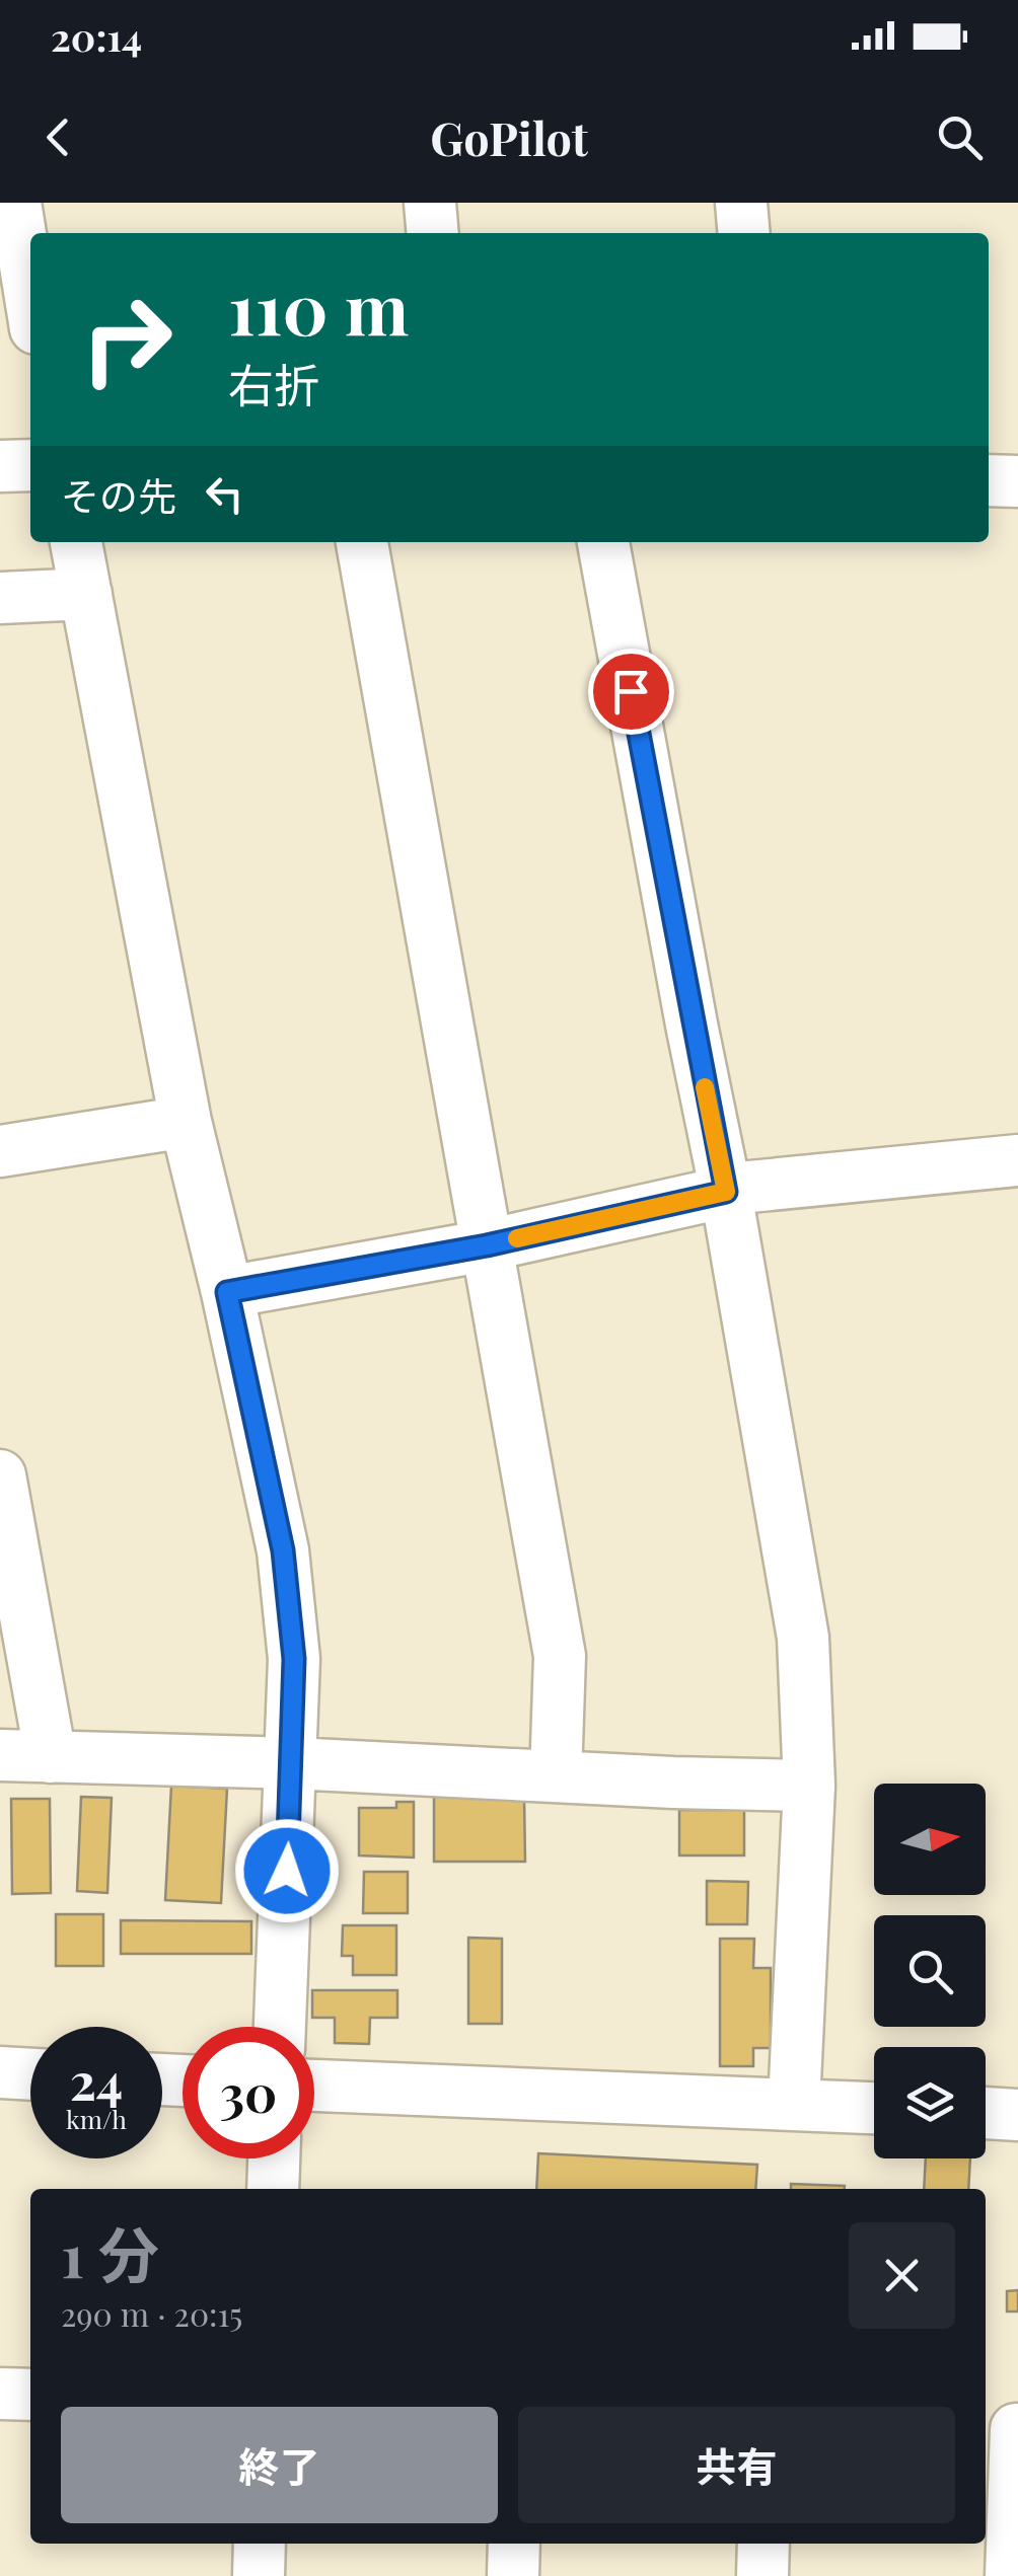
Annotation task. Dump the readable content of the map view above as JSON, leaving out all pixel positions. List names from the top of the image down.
{
  "north": "right",
  "page": {
    "status": "20:14",
    "header": "GoPilot",
    "turn": ["110 m", "右折"],
    "then": "その先",
    "speed": "24 km/h",
    "limit": "30",
    "heading": ["1 分", "290 m · 20:15"],
    "buttons": ["終了", "共有"]
  }
}
